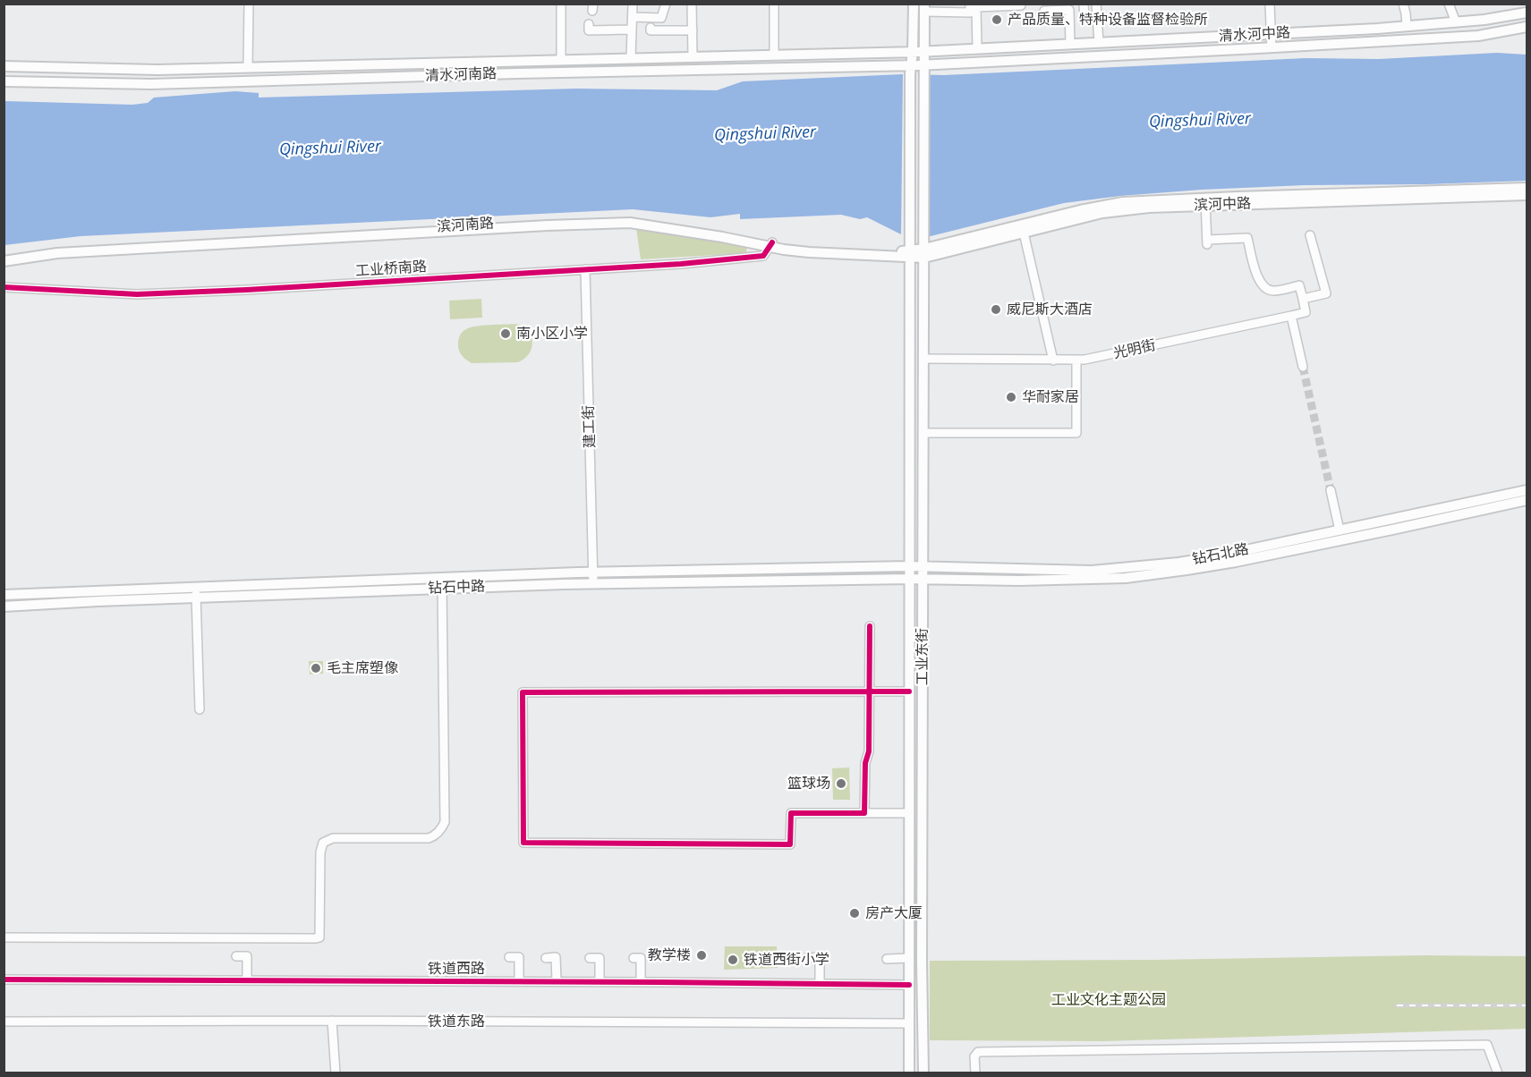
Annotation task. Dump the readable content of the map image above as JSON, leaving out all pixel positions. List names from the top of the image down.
{
  "streets": {
    "main road": [
      "清水河中路",
      "清水河南路",
      "滨河中路",
      "滨河南路",
      "钻石北路",
      "钻石中路",
      "工业东街"
    ],
    "street": [
      "工业桥南路",
      "光明街",
      "建工街",
      "铁道西路",
      "铁道东路"
    ]
  },
  "crossings": [
    ["清水河中路", "清水河南路"],
    ["清水河中路", "工业东街"],
    ["清水河南路", "工业东街"],
    ["滨河中路", "滨河南路"],
    ["滨河中路", "工业东街"],
    ["滨河南路", "工业桥南路"],
    ["滨河南路", "工业东街"],
    ["工业桥南路", "建工街"],
    ["光明街", "工业东街"],
    ["建工街", "钻石中路"],
    ["钻石北路", "钻石中路"],
    ["钻石北路", "工业东街"],
    ["钻石中路", "工业东街"],
    ["工业东街", "铁道西路"],
    ["工业东街", "铁道东路"]
  ],
  "water": ["Qingshui River"],
  "parks": ["工业文化主题公园"],
  "places": [
    "产品质量、特种设备监督检验所",
    "威尼斯大酒店",
    "南小区小学",
    "华耐家居",
    "毛主席塑像",
    "篮球场",
    "房产大厦",
    "教学楼",
    "铁道西街小学"
  ]
}
